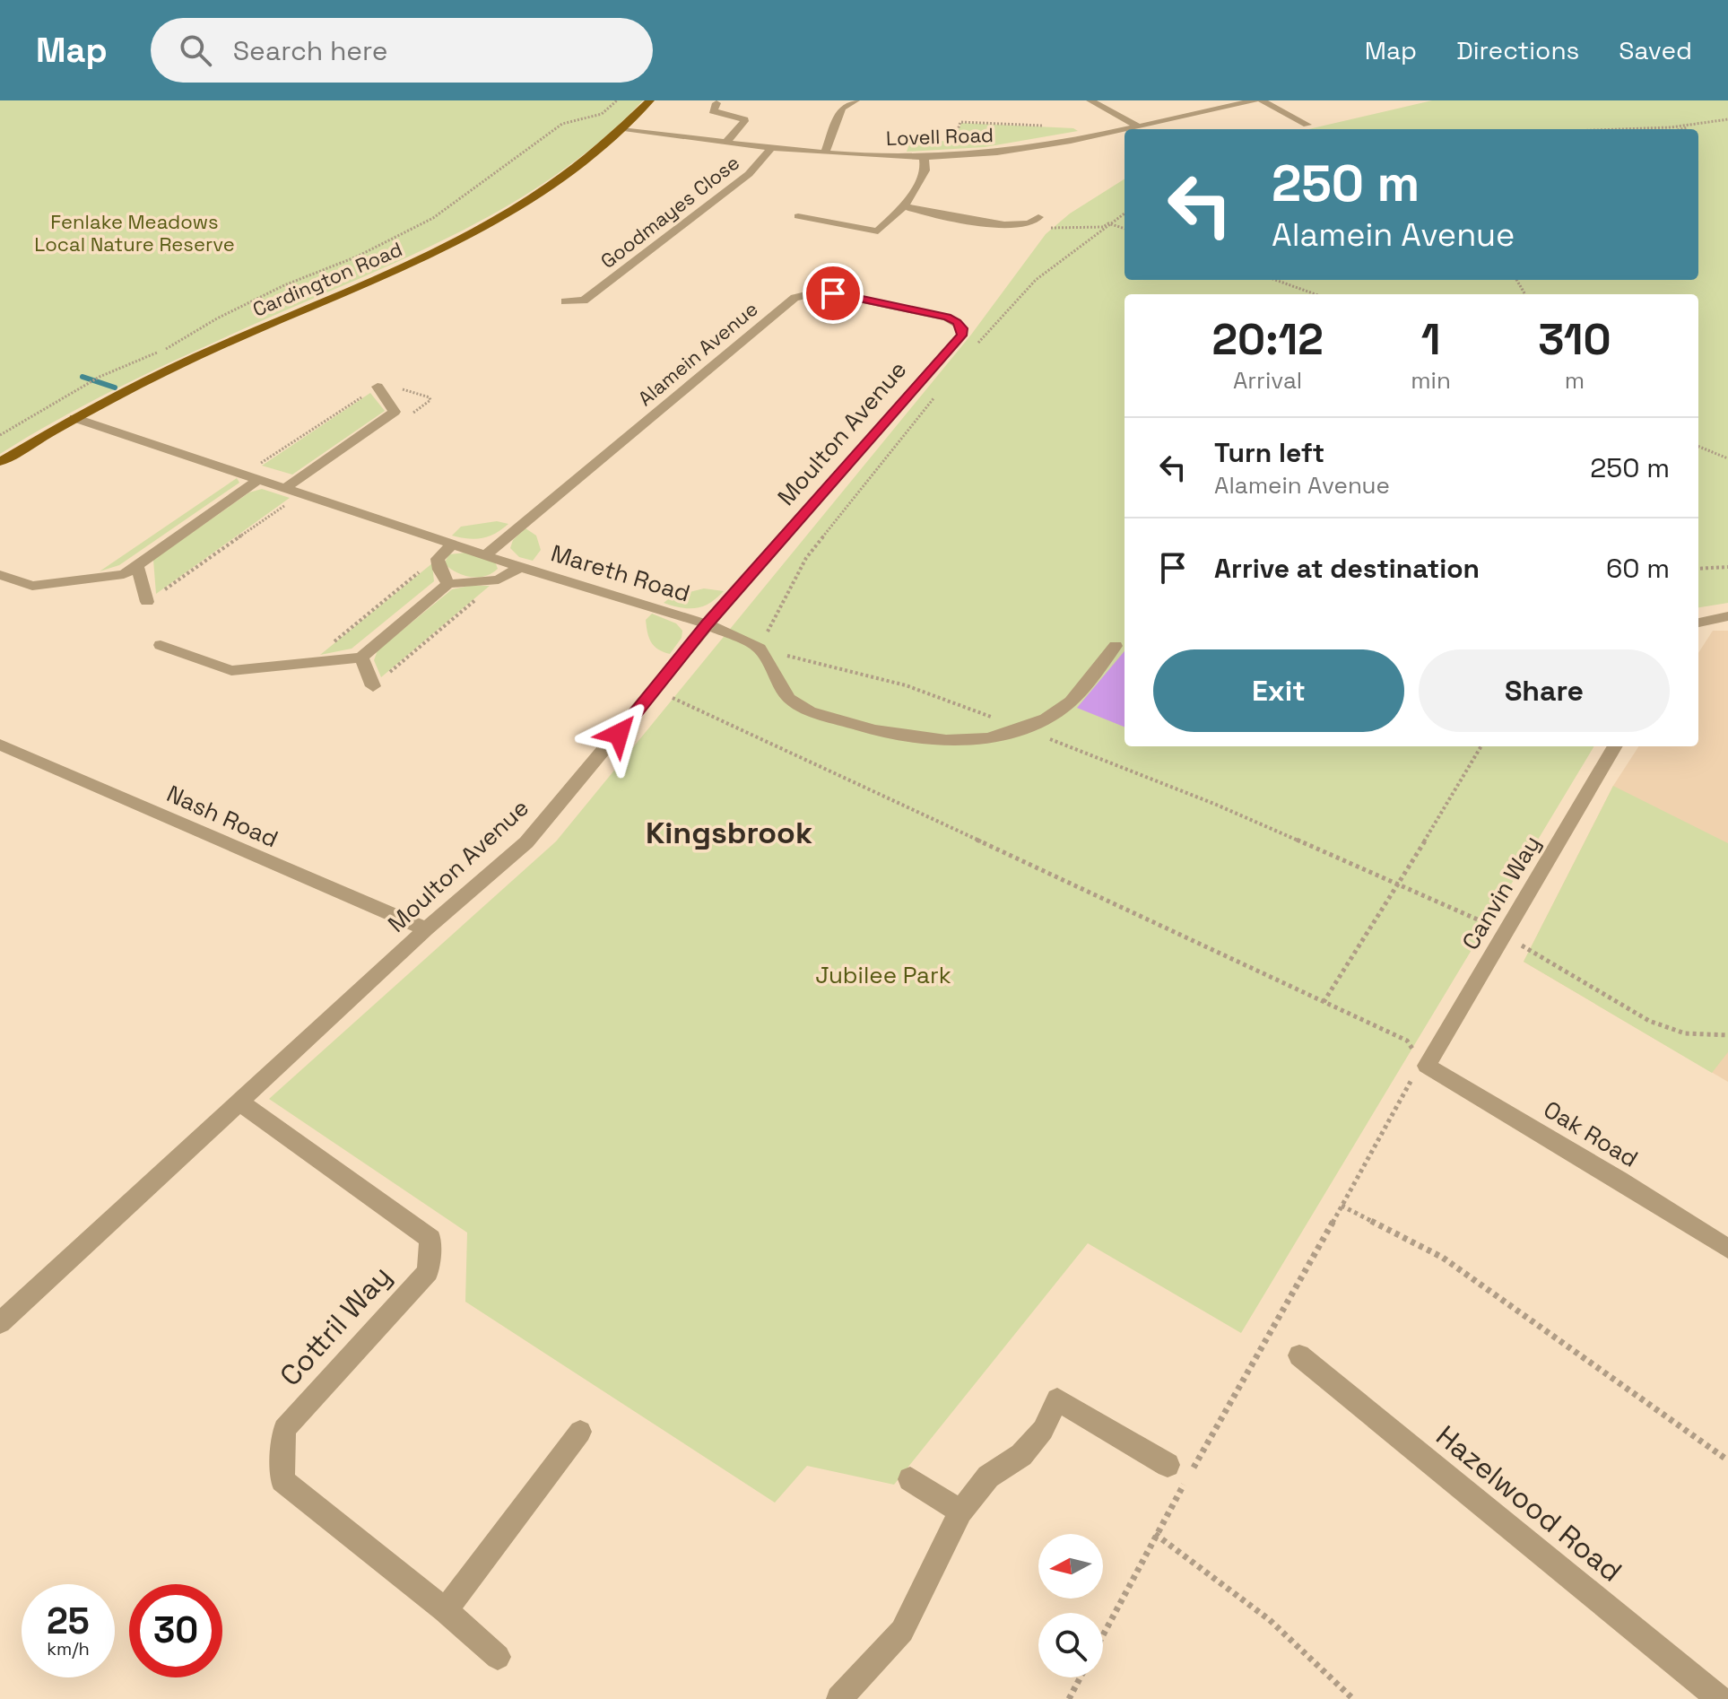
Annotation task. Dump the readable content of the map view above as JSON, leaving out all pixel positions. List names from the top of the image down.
{
  "streets": {
    "main road": ["Cardington Road"],
    "street": [
      "Lovell Road",
      "Goodmayes Close",
      "Alamein Avenue",
      "Moulton Avenue",
      "Mareth Road",
      "Nash Road",
      "Canvin Way",
      "Oak Road",
      "Cottril Way",
      "Hazelwood Road"
    ]
  },
  "crossings": [
    ["Lovell Road", "Goodmayes Close"],
    ["Lovell Road", "Cardington Road"],
    ["Cardington Road", "Mareth Road"],
    ["Alamein Avenue", "Moulton Avenue"],
    ["Alamein Avenue", "Mareth Road"],
    ["Moulton Avenue", "Mareth Road"],
    ["Moulton Avenue", "Nash Road"],
    ["Moulton Avenue", "Cottril Way"],
    ["Canvin Way", "Oak Road"]
  ],
  "districts": ["Kingsbrook"],
  "parks": ["Fenlake Meadows Local Nature Reserve", "Jubilee Park"],
  "north": "left",
  "page": {
    "header": "Map",
    "search": "Search here",
    "nav": ["Map", "Directions", "Saved"],
    "turn": ["250 m", "Alamein Avenue"],
    "eta": [
      "20:12",
      "Arrival",
      "1",
      "min",
      "310",
      "m"
    ],
    "list": [
      {
        "name": "Turn left",
        "note": "Alamein Avenue",
        "value": "250 m"
      },
      {
        "name": "Arrive at destination",
        "value": "60 m"
      }
    ],
    "buttons": ["Exit", "Share"],
    "speed": "25 km/h",
    "limit": "30"
  }
}
